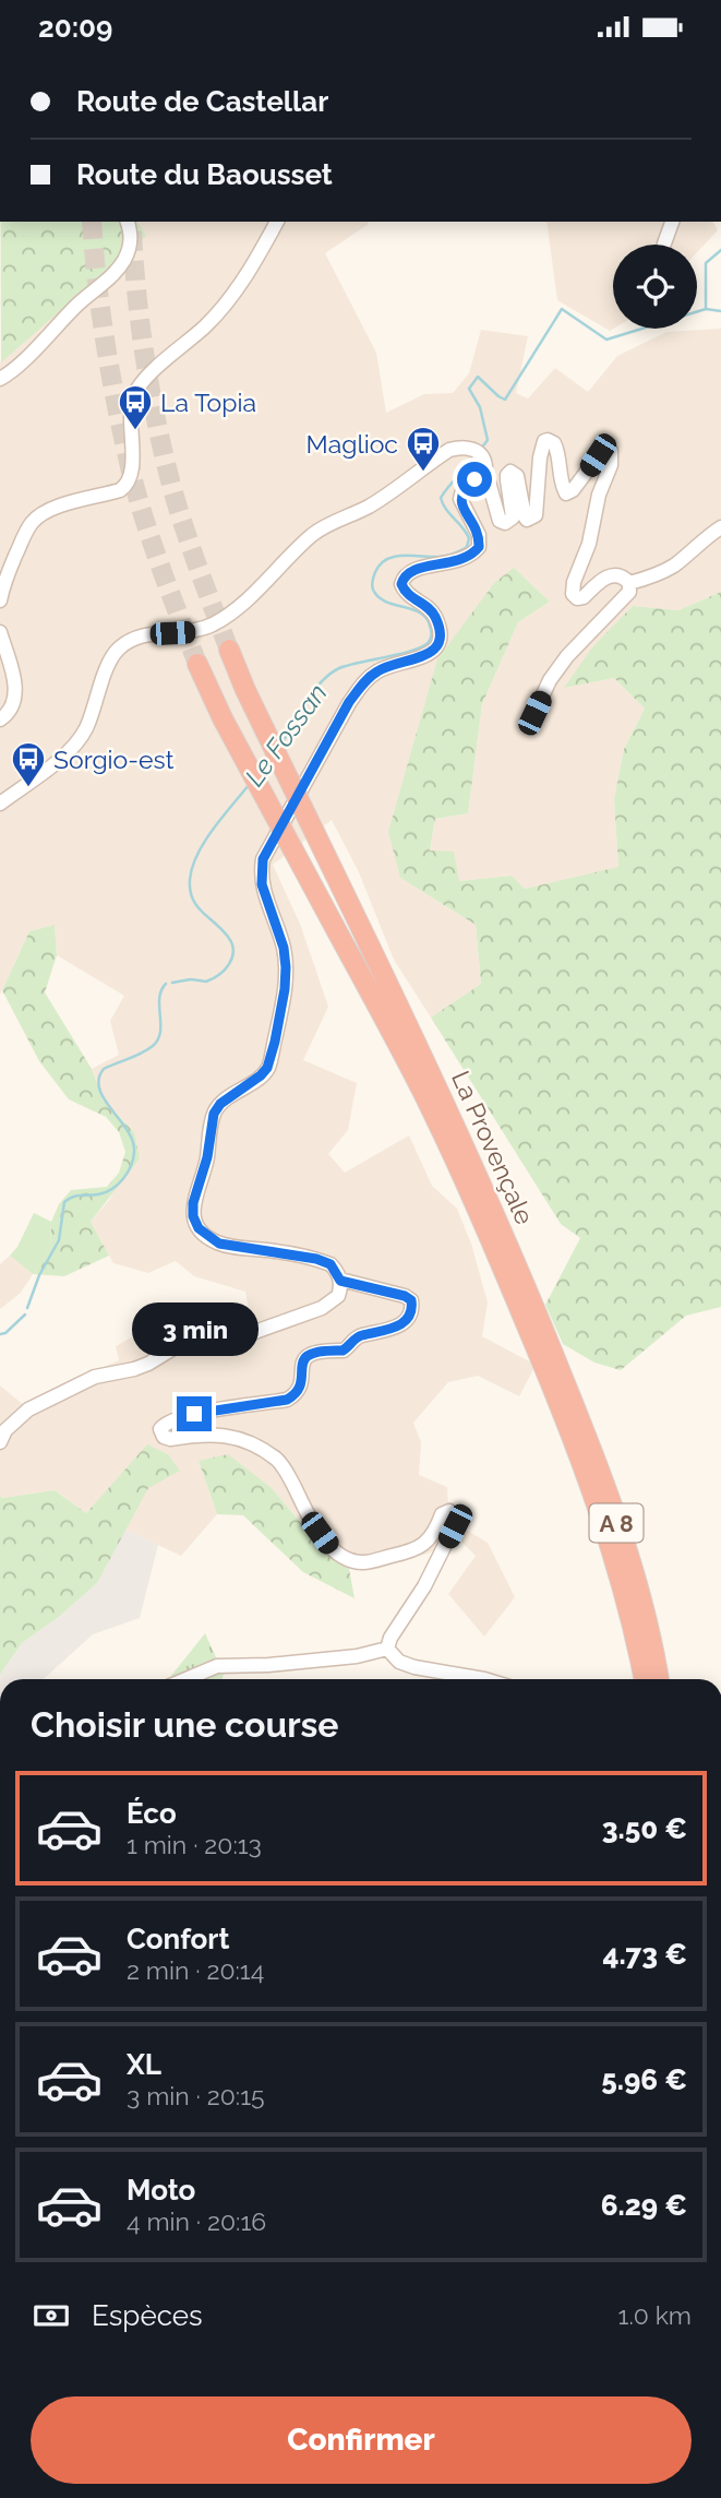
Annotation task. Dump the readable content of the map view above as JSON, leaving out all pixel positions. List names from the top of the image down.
{
  "streets": {
    "highway": ["La Provençale", "A 8"]
  },
  "water": ["Le Fossan"],
  "places": {
    "bus stop": ["La Topia", "Maglioc", "Sorgio-est"]
  },
  "page": {
    "status": "20:09",
    "banner": ["Route de Castellar", "Route du Baousset"],
    "bubble": "3 min",
    "heading": "Choisir une course",
    "list": [
      {
        "name": "Éco",
        "note": "1 min · 20:13",
        "value": "3.50 €"
      },
      {
        "name": "Confort",
        "note": "2 min · 20:14",
        "value": "4.73 €"
      },
      {
        "name": "XL",
        "note": "3 min · 20:15",
        "value": "5.96 €"
      },
      {
        "name": "Moto",
        "note": "4 min · 20:16",
        "value": "6.29 €"
      }
    ],
    "pay": ["Espèces", "1.0 km"],
    "buttons": "Confirmer"
  }
}
